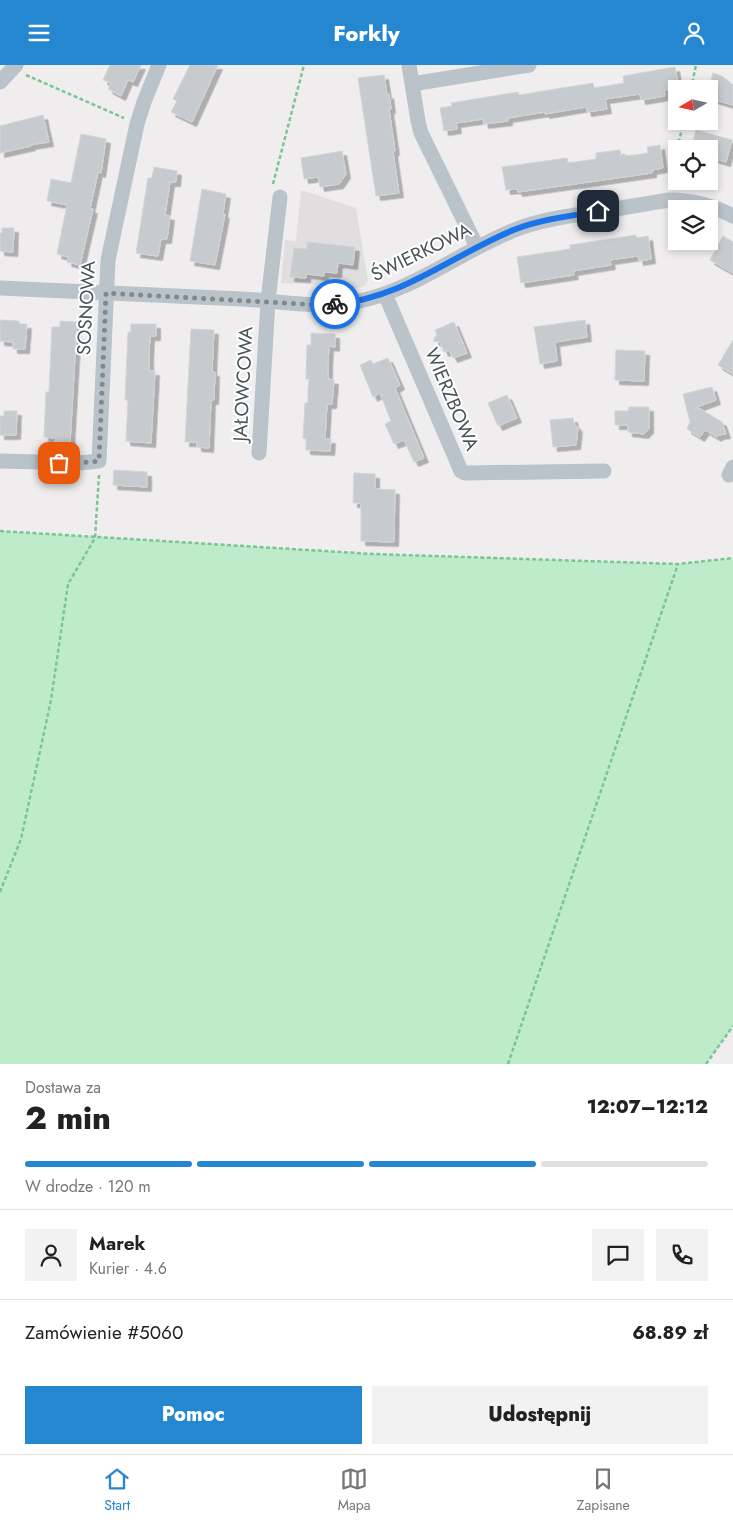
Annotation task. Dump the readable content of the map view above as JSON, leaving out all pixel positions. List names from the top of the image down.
{
  "streets": {
    "street": [
      "ŚWIERKOWA",
      "SOSNOWA",
      "JAŁOWCOWA",
      "WIERZBOWA"
    ]
  },
  "crossings": [
    ["ŚWIERKOWA", "SOSNOWA"],
    ["ŚWIERKOWA", "JAŁOWCOWA"],
    ["ŚWIERKOWA", "WIERZBOWA"]
  ],
  "north": "left",
  "page": {
    "header": "Forkly",
    "heading": ["2 min", "Dostawa za", "12:07–12:12"],
    "panel": [
      "Marek",
      "Kurier · 4.6",
      "Zamówienie #5060",
      "68.89 zł"
    ],
    "bar": "W drodze · 120 m",
    "buttons": ["Pomoc", "Udostępnij"],
    "tabs": ["Start", "Mapa", "Zapisane"]
  }
}
